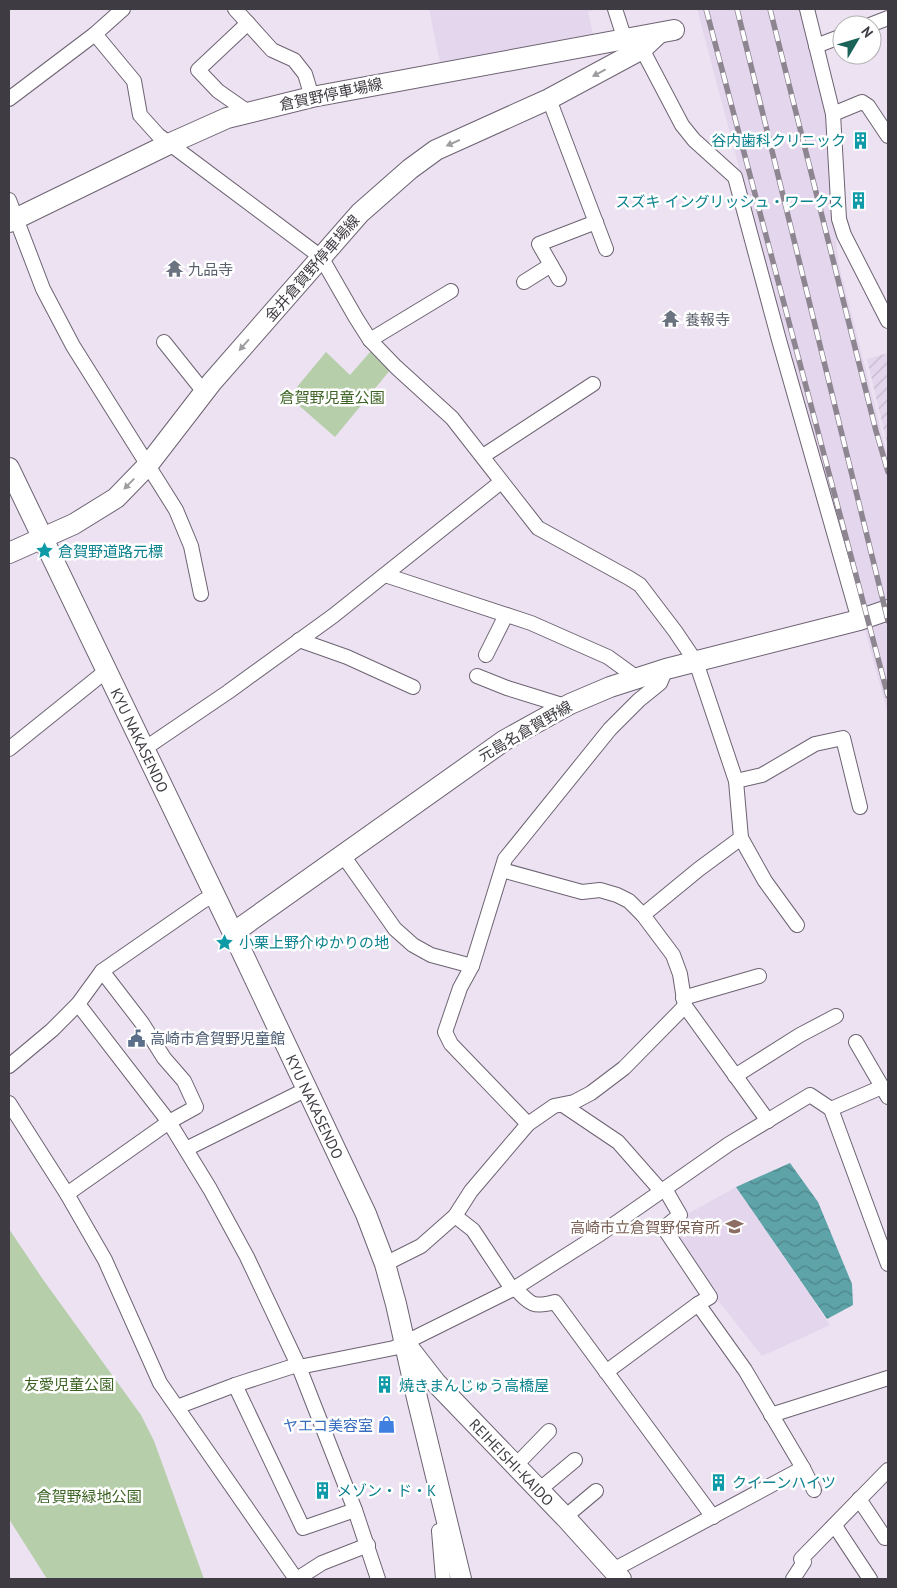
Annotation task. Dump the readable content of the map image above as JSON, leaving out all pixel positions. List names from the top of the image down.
{
  "streets": {
    "main road": [
      "倉賀野停車場線",
      "金井倉賀野停車場線",
      "元島名倉賀野線",
      "KYU NAKASENDO",
      "REIHEISHI-KAIDO"
    ]
  },
  "crossings": [
    ["倉賀野停車場線", "金井倉賀野停車場線"],
    ["金井倉賀野停車場線", "KYU NAKASENDO"],
    ["元島名倉賀野線", "KYU NAKASENDO"],
    ["KYU NAKASENDO", "REIHEISHI-KAIDO"]
  ],
  "one_way": ["金井倉賀野停車場線"],
  "parks": ["倉賀野児童公園", "友愛児童公園", "倉賀野緑地公園"],
  "places": {
    "building": [
      "谷内歯科クリニック",
      "スズキ イングリッシュ・ワークス",
      "焼きまんじゅう高橋屋",
      "クイーンハイツ",
      "メゾン・ド・K"
    ],
    "temple": ["九品寺", "養報寺"],
    "place": ["倉賀野道路元標", "小栗上野介ゆかりの地"],
    "public building": ["高崎市倉賀野児童館"],
    "school or university": ["高崎市立倉賀野保育所"],
    "shop": ["ヤエコ美容室"]
  },
  "north": "top right"
}
